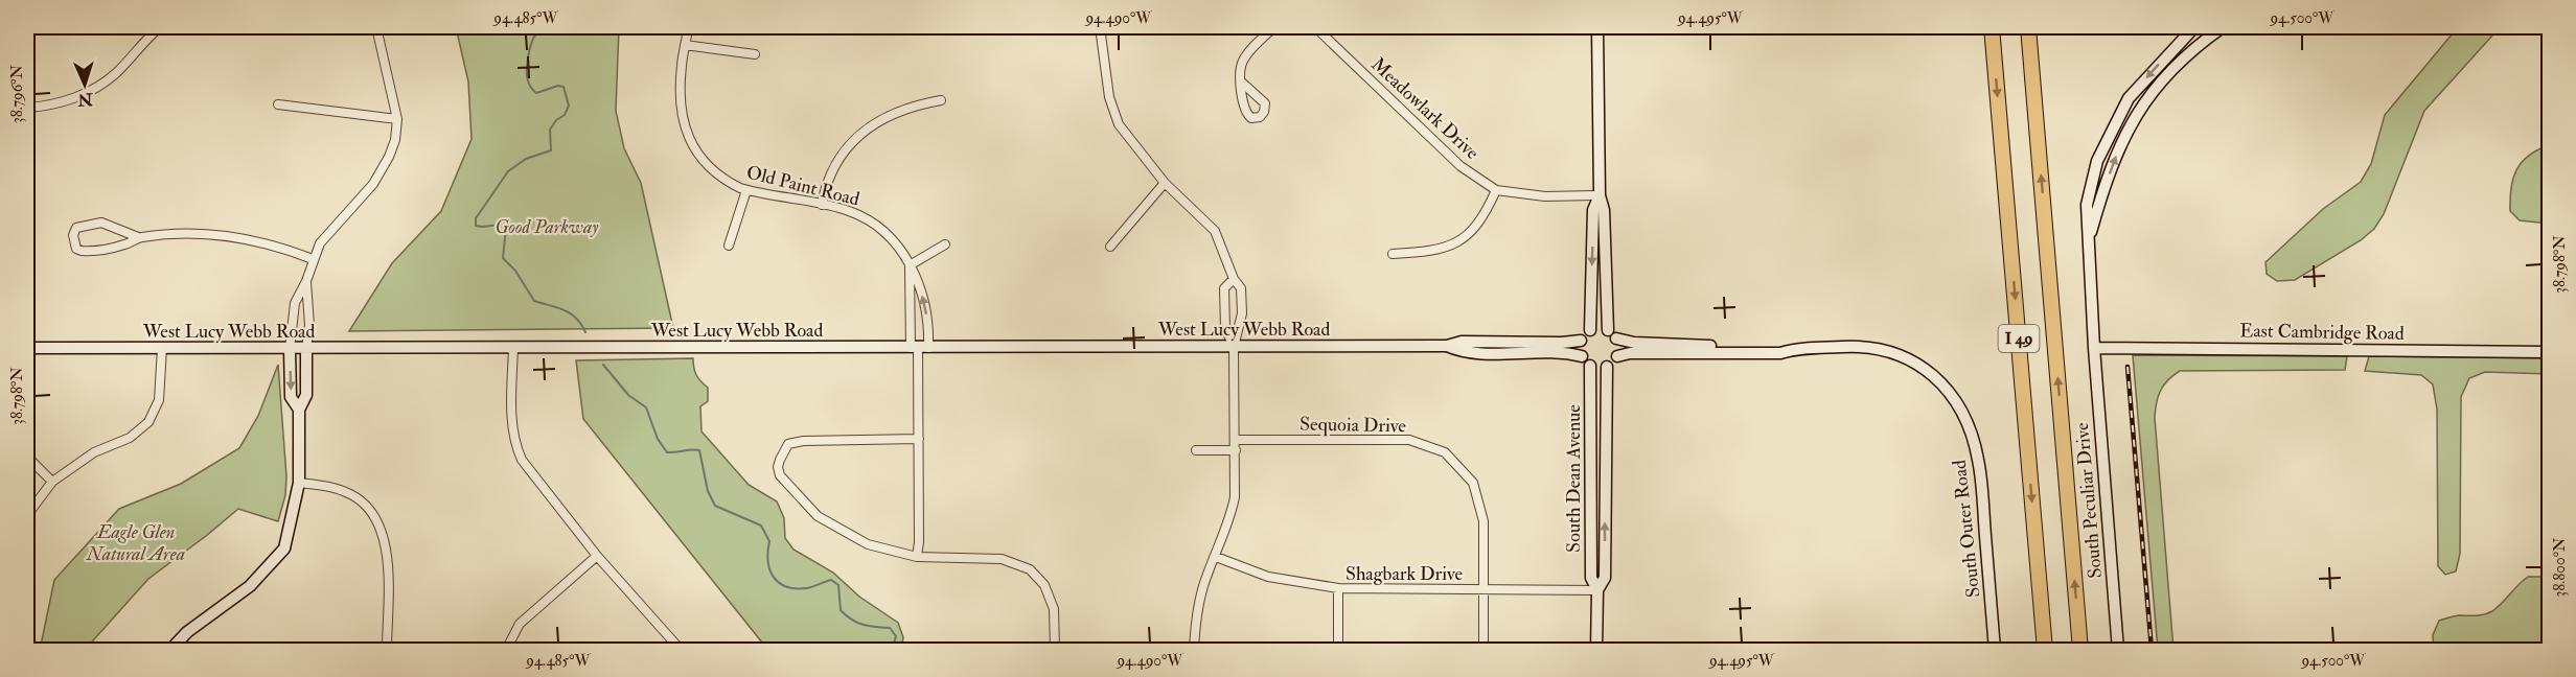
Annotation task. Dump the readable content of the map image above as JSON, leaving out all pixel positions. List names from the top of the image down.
{
  "streets": {
    "highway": ["I 49"],
    "street": [
      "Meadowlark Drive",
      "Old Paint Road",
      "West Lucy Webb Road",
      "East Cambridge Road",
      "Sequoia Drive",
      "South Dean Avenue",
      "South Peculiar Drive",
      "South Outer Road",
      "Shagbark Drive"
    ]
  },
  "crossings": [
    ["Old Paint Road", "West Lucy Webb Road"],
    ["West Lucy Webb Road", "South Dean Avenue"],
    ["East Cambridge Road", "South Peculiar Drive"],
    ["Sequoia Drive", "Shagbark Drive"],
    ["South Dean Avenue", "Shagbark Drive"]
  ],
  "parks": ["Good Parkway", "Eagle Glen Natural Area"],
  "north": "bottom",
  "coordinates": [
    "94.485°W",
    "94.490°W",
    "94.495°W",
    "94.500°W",
    "38.796°N",
    "38.798°N",
    "38.800°N"
  ]
}
